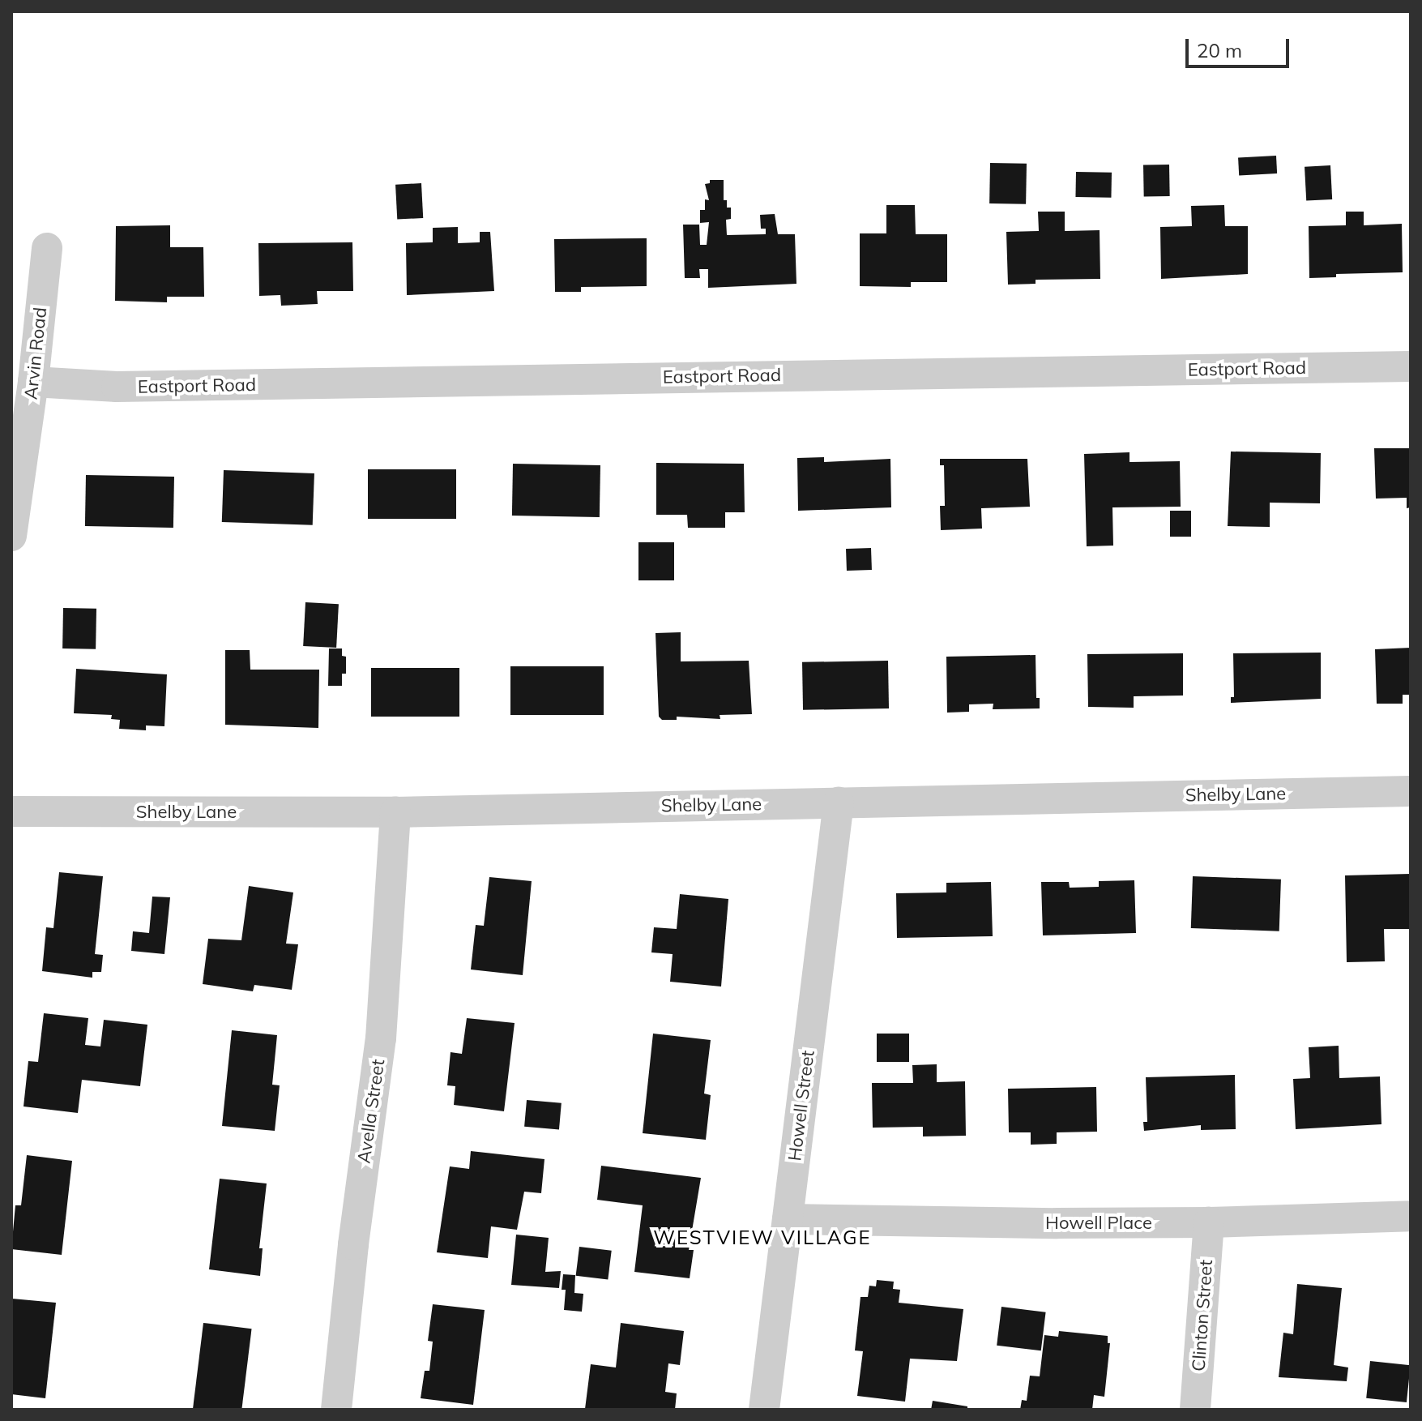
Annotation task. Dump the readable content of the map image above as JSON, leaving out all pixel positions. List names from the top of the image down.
{
  "streets": {
    "street": [
      "Arvin Road",
      "Eastport Road",
      "Shelby Lane",
      "Howell Street",
      "Avella Street",
      "Howell Place",
      "Clinton Street"
    ]
  },
  "crossings": [
    ["Arvin Road", "Eastport Road"],
    ["Shelby Lane", "Howell Street"],
    ["Shelby Lane", "Avella Street"],
    ["Howell Street", "Howell Place"],
    ["Howell Place", "Clinton Street"]
  ],
  "districts": ["WESTVIEW VILLAGE"],
  "scale_bar": "20 m"
}
